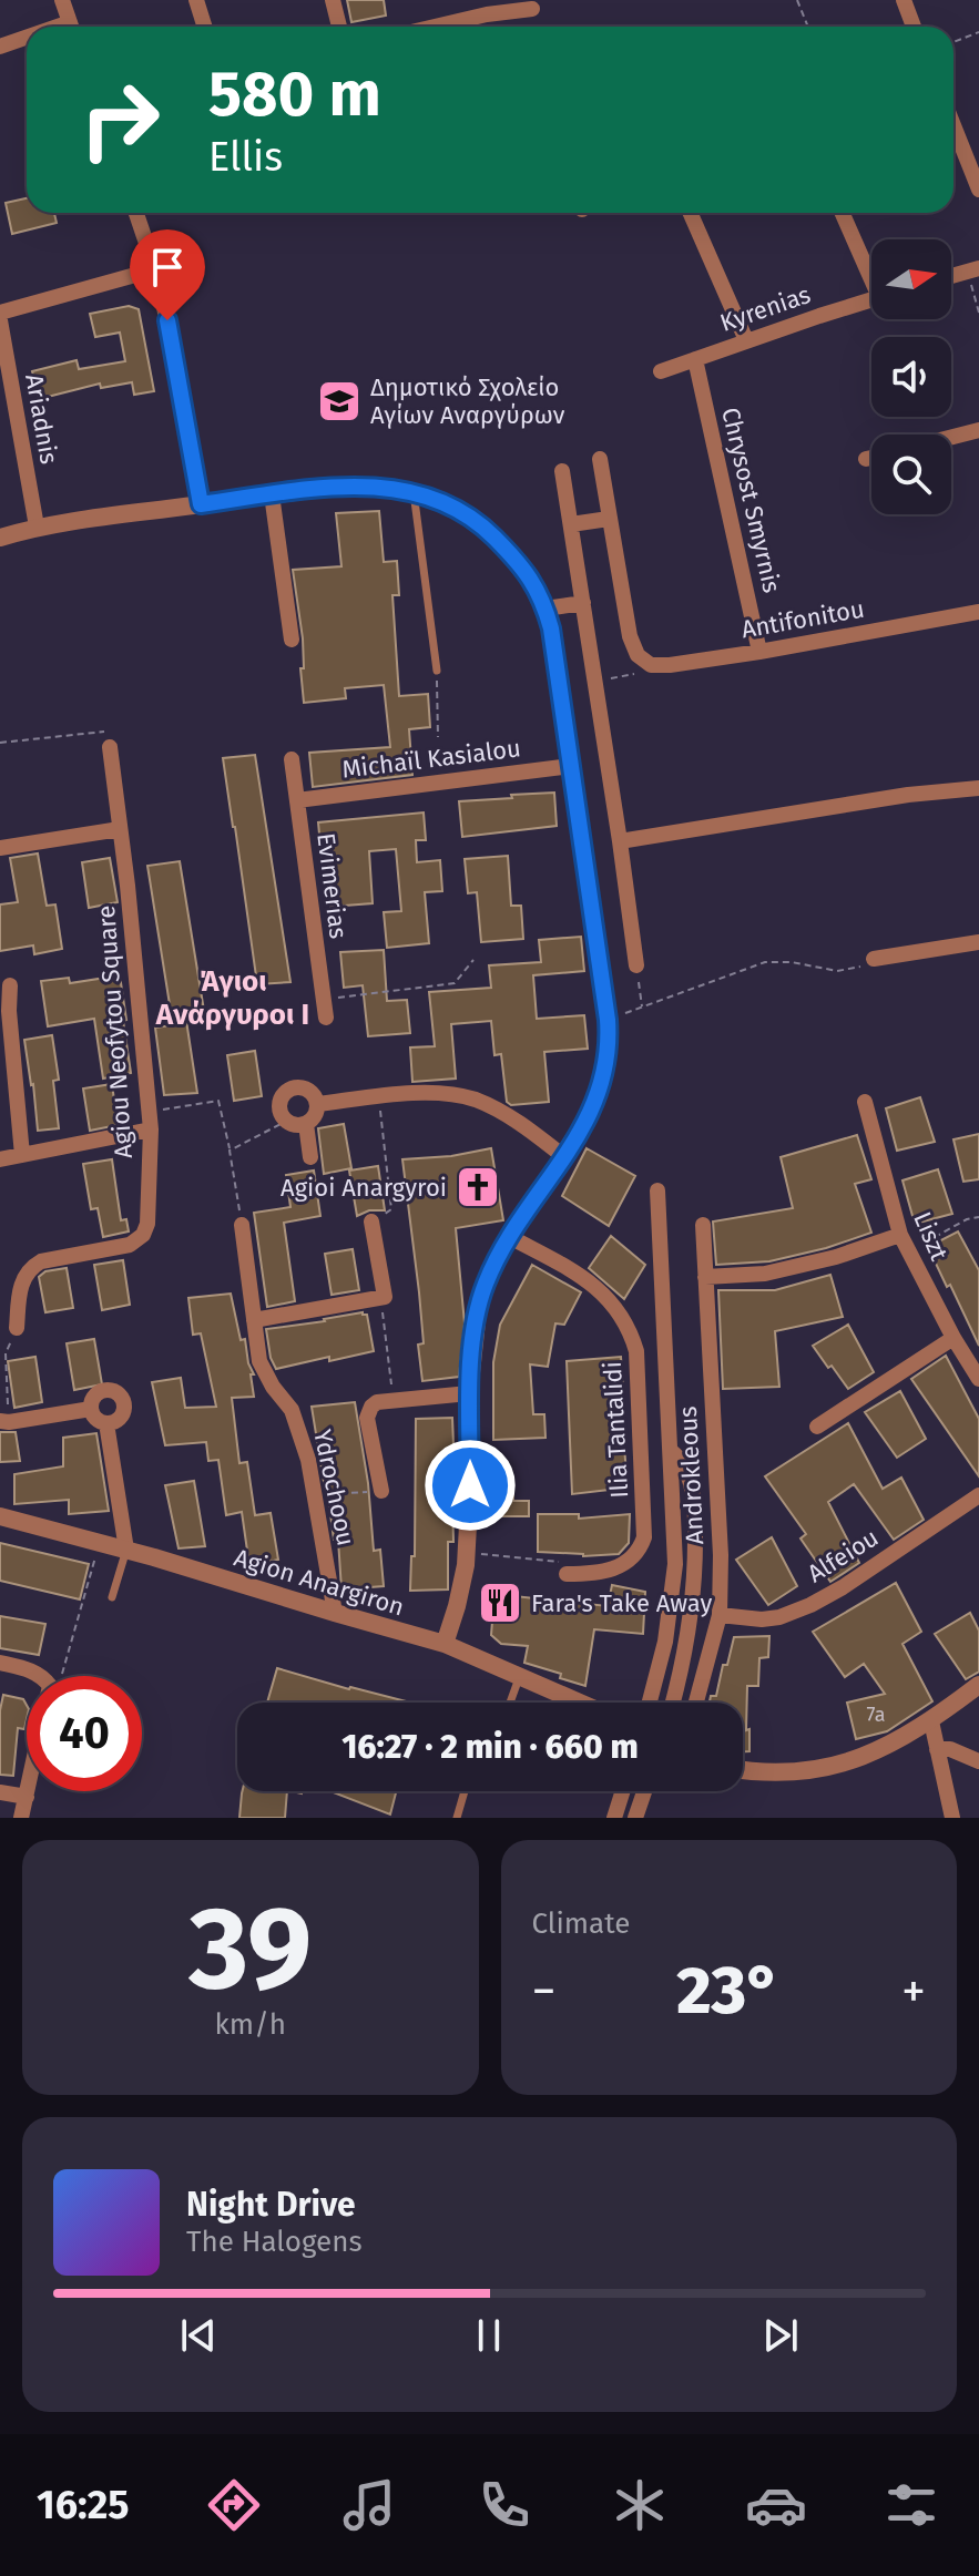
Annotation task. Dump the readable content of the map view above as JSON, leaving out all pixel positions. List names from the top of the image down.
{
  "streets": {
    "street": [
      "Kyrenias",
      "Ariadnis",
      "Chrysost Smyrnis",
      "Antifonitou",
      "Michaïl Kasialou",
      "Evimerias",
      "Agiou Neofytou Square",
      "Liszt",
      "Ilia Tantalidi",
      "Androkleous",
      "Ydrochoou",
      "Alfeiou",
      "Agion Anargiron"
    ]
  },
  "crossings": [
    ["Kyrenias", "Chrysost Smyrnis"],
    ["Chrysost Smyrnis", "Antifonitou"],
    ["Michaïl Kasialou", "Evimerias"],
    ["Androkleous", "Alfeiou"],
    ["Ydrochoou", "Agion Anargiron"]
  ],
  "districts": ["Άγιοι Ανάργυροι Ι"],
  "places": {
    "school or university": ["Δημοτικό Σχολείο Αγίων Αναργύρων"],
    "church": ["Agioi Anargyroi"],
    "restaurant": ["Fara's Take Away"]
  },
  "house_numbers": ["7a"],
  "north": "right",
  "page": {
    "turn": ["580 m", "Ellis"],
    "limit": "40",
    "trip": "16:27 · 2 min · 660 m",
    "tile": [
      ["39", "km/h"],
      "Climate"
    ],
    "heat": ["−", "23°", "+"],
    "song": ["Night Drive", "The Halogens"],
    "tabs": "16:25"
  }
}
